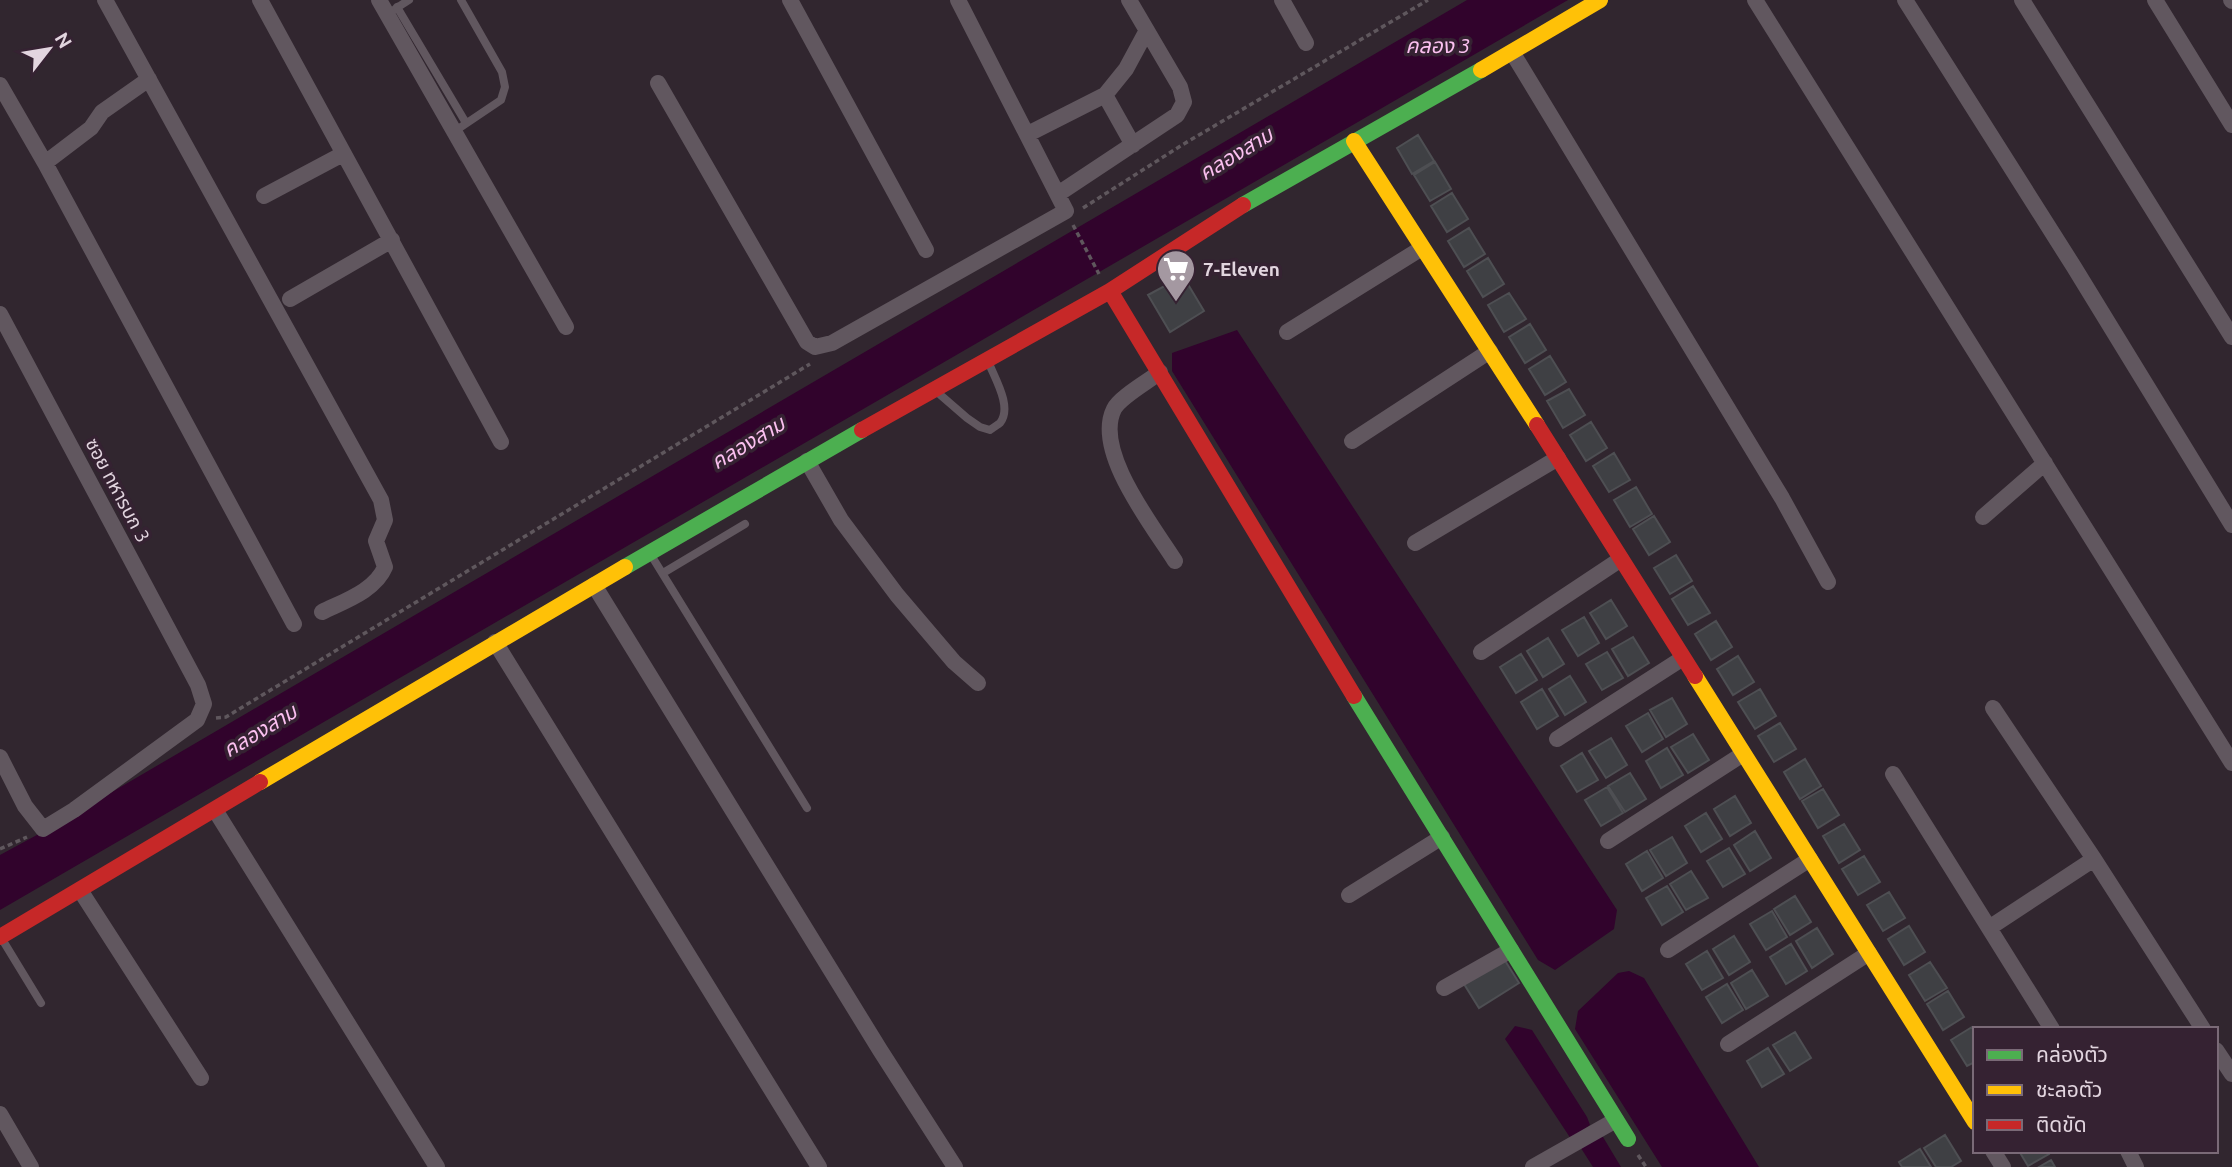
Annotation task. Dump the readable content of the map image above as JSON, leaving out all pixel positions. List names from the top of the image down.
{
  "streets": {
    "street": ["ซอย ทหารบก 3"]
  },
  "water": ["คลอง 3", "คลองสาม"],
  "places": {
    "supermarket": ["7-Eleven"]
  },
  "legend": ["คล่องตัว", "ชะลอตัว", "ติดขัด"],
  "north": "top right"
}
